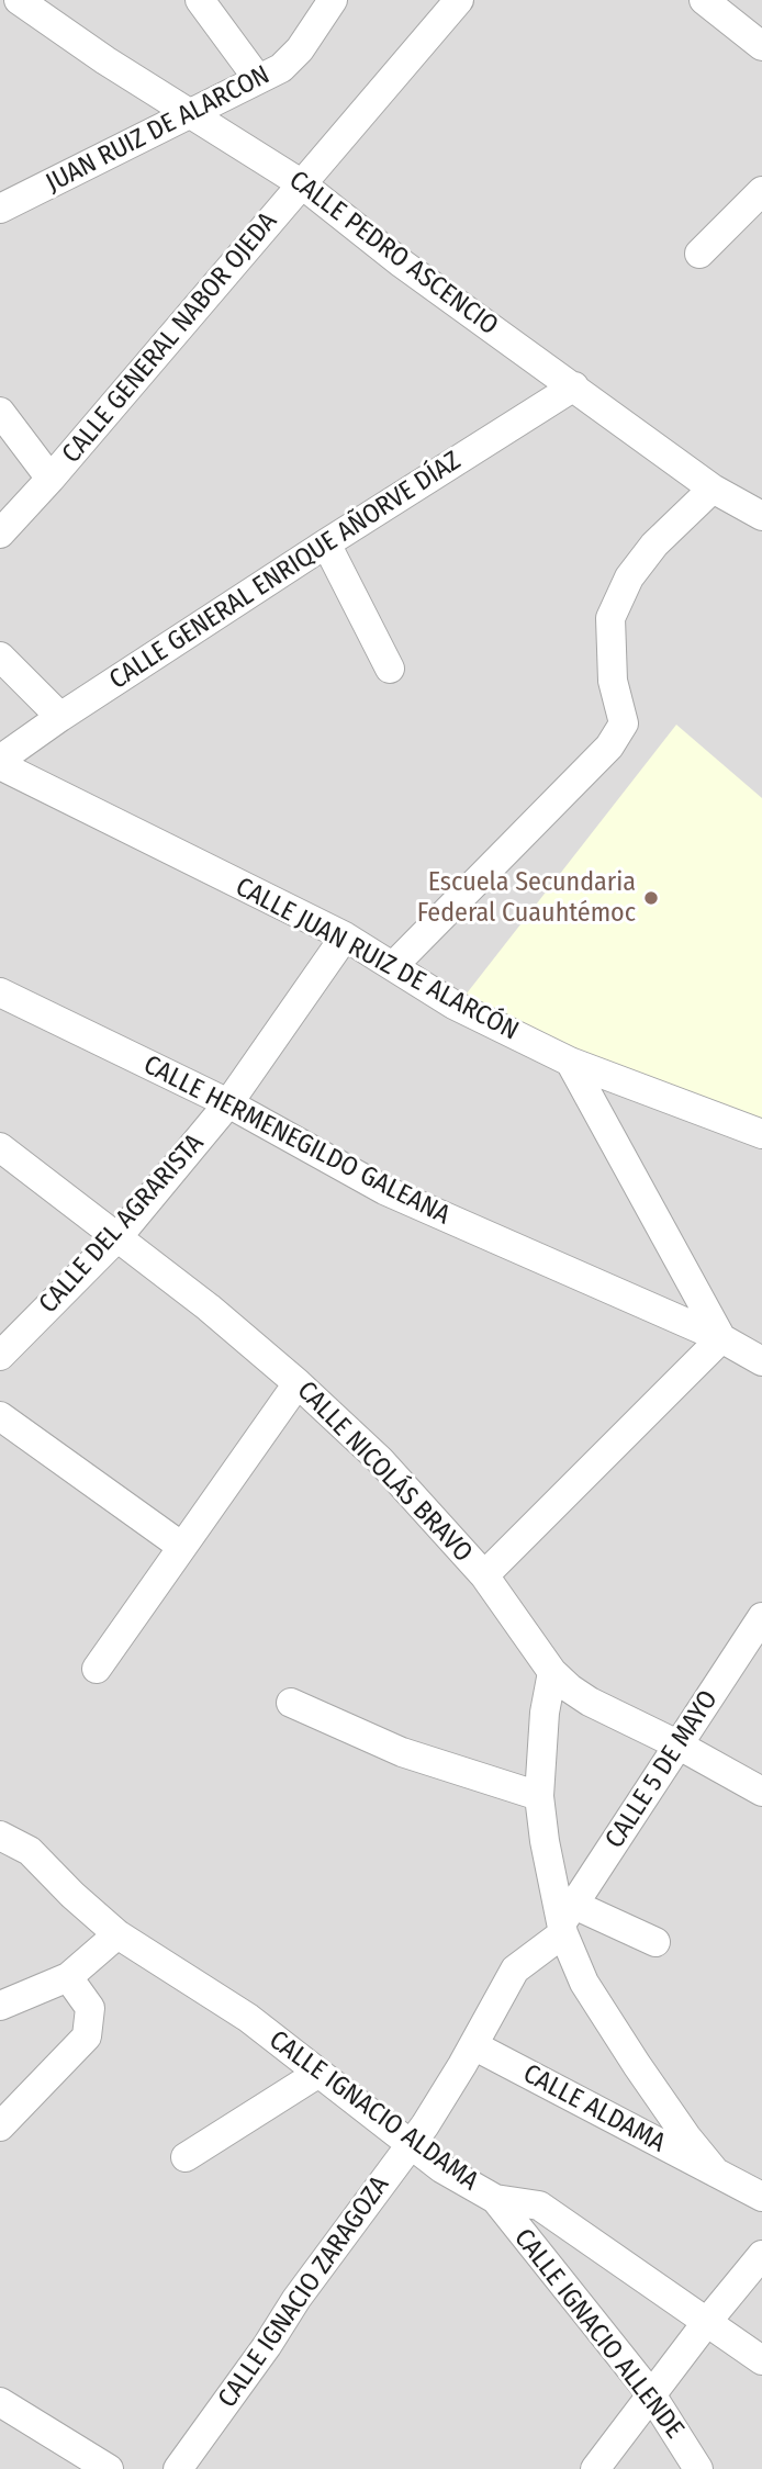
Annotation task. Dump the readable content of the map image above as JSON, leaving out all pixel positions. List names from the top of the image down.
{
  "streets": {
    "street": [
      "JUAN RUIZ DE ALARCON",
      "CALLE PEDRO ASCENCIO",
      "CALLE GENERAL NABOR OJEDA",
      "CALLE GENERAL ENRIQUE AÑORVE DÍAZ",
      "CALLE JUAN RUIZ DE ALARCÓN",
      "CALLE HERMENEGILDO GALEANA",
      "CALLE DEL AGRARISTA",
      "CALLE NICOLÁS BRAVO",
      "CALLE 5 DE MAYO",
      "CALLE ALDAMA",
      "CALLE IGNACIO ALDAMA",
      "CALLE IGNACIO ZARAGOZA",
      "CALLE IGNACIO ALLENDE"
    ]
  },
  "crossings": [
    ["JUAN RUIZ DE ALARCON", "CALLE PEDRO ASCENCIO"],
    ["CALLE PEDRO ASCENCIO", "CALLE GENERAL NABOR OJEDA"],
    ["CALLE PEDRO ASCENCIO", "CALLE GENERAL ENRIQUE AÑORVE DÍAZ"],
    ["CALLE JUAN RUIZ DE ALARCÓN", "CALLE DEL AGRARISTA"],
    ["CALLE HERMENEGILDO GALEANA", "CALLE DEL AGRARISTA"],
    ["CALLE DEL AGRARISTA", "CALLE NICOLÁS BRAVO"],
    ["CALLE NICOLÁS BRAVO", "CALLE 5 DE MAYO"],
    ["CALLE 5 DE MAYO", "CALLE IGNACIO ZARAGOZA"],
    ["CALLE ALDAMA", "CALLE IGNACIO ZARAGOZA"],
    ["CALLE IGNACIO ALDAMA", "CALLE IGNACIO ZARAGOZA"],
    ["CALLE IGNACIO ALDAMA", "CALLE IGNACIO ALLENDE"]
  ],
  "places": ["Escuela Secundaria Federal Cuauhtémoc"]
}
